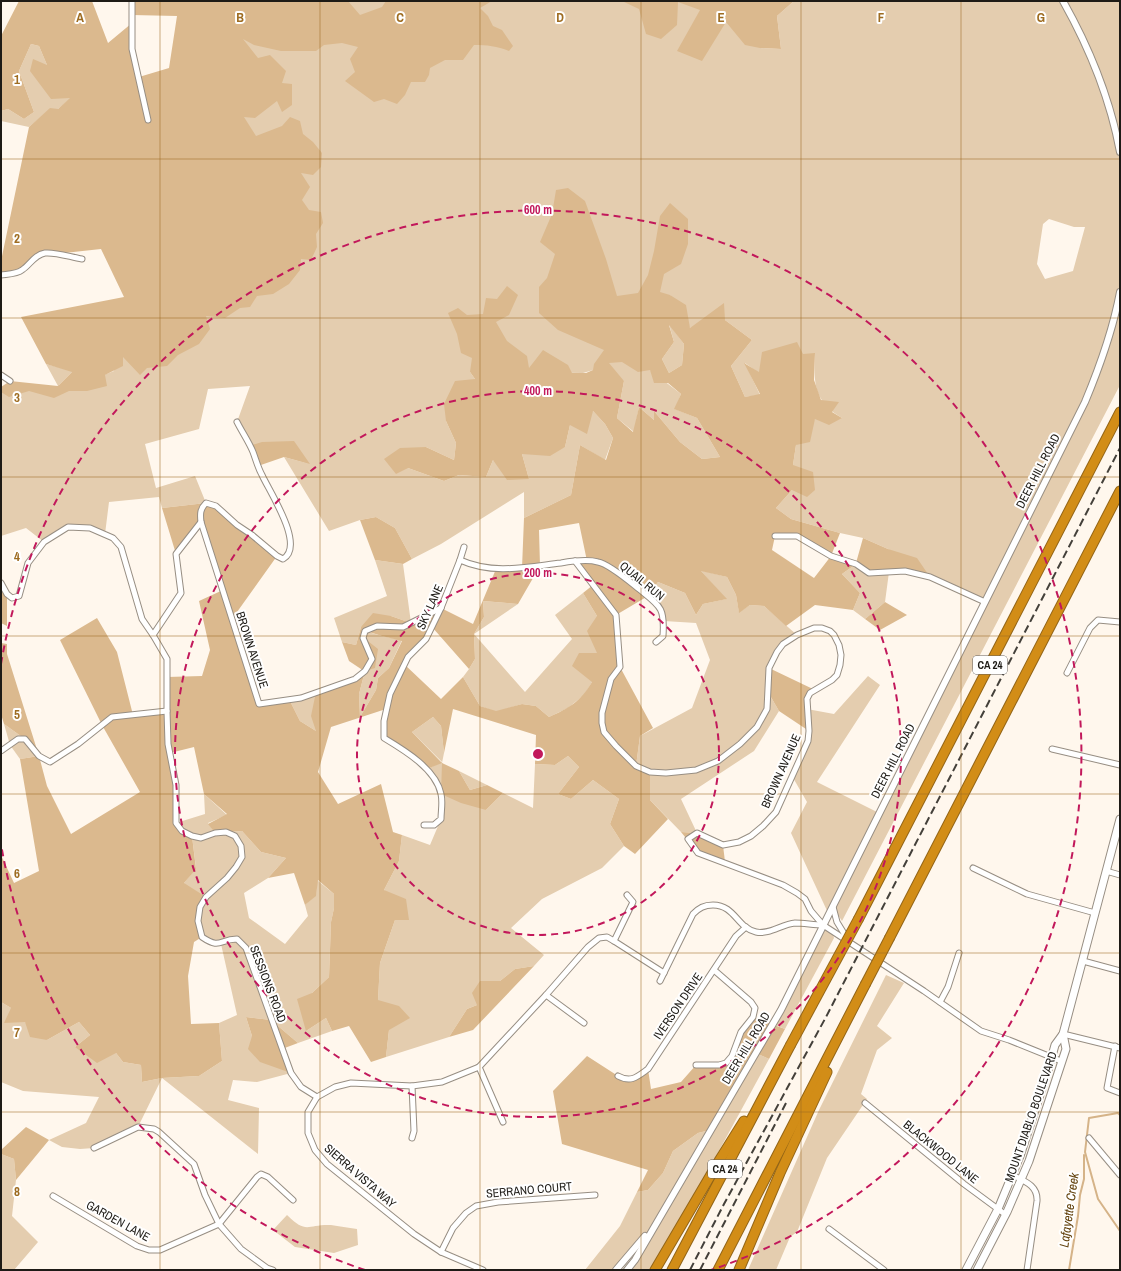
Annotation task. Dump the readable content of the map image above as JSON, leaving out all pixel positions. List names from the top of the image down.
{
  "streets": {
    "highway": ["CA 24"],
    "main road": ["MOUNT DIABLO BOULEVARD"],
    "street": [
      "DEER HILL ROAD",
      "QUAIL RUN",
      "SKY LANE",
      "BROWN AVENUE",
      "SESSIONS ROAD",
      "IVERSON DRIVE",
      "BLACKWOOD LANE",
      "SIERRA VISTA WAY",
      "SERRANO COURT",
      "GARDEN LANE"
    ]
  },
  "crossings": [
    ["DEER HILL ROAD", "BROWN AVENUE"],
    ["QUAIL RUN", "BROWN AVENUE"],
    ["SKY LANE", "BROWN AVENUE"],
    ["BROWN AVENUE", "MOUNT DIABLO BOULEVARD"],
    ["SESSIONS ROAD", "SIERRA VISTA WAY"],
    ["MOUNT DIABLO BOULEVARD", "BLACKWOOD LANE"],
    ["SIERRA VISTA WAY", "SERRANO COURT"]
  ],
  "water": ["Lafayette Creek"],
  "grid": {
    "columns": [
      "A",
      "B",
      "C",
      "D",
      "E",
      "F",
      "G"
    ],
    "rows": [
      "1",
      "2",
      "3",
      "4",
      "5",
      "6",
      "7",
      "8"
    ]
  },
  "rings": ["600 m", "400 m", "200 m"]
}
